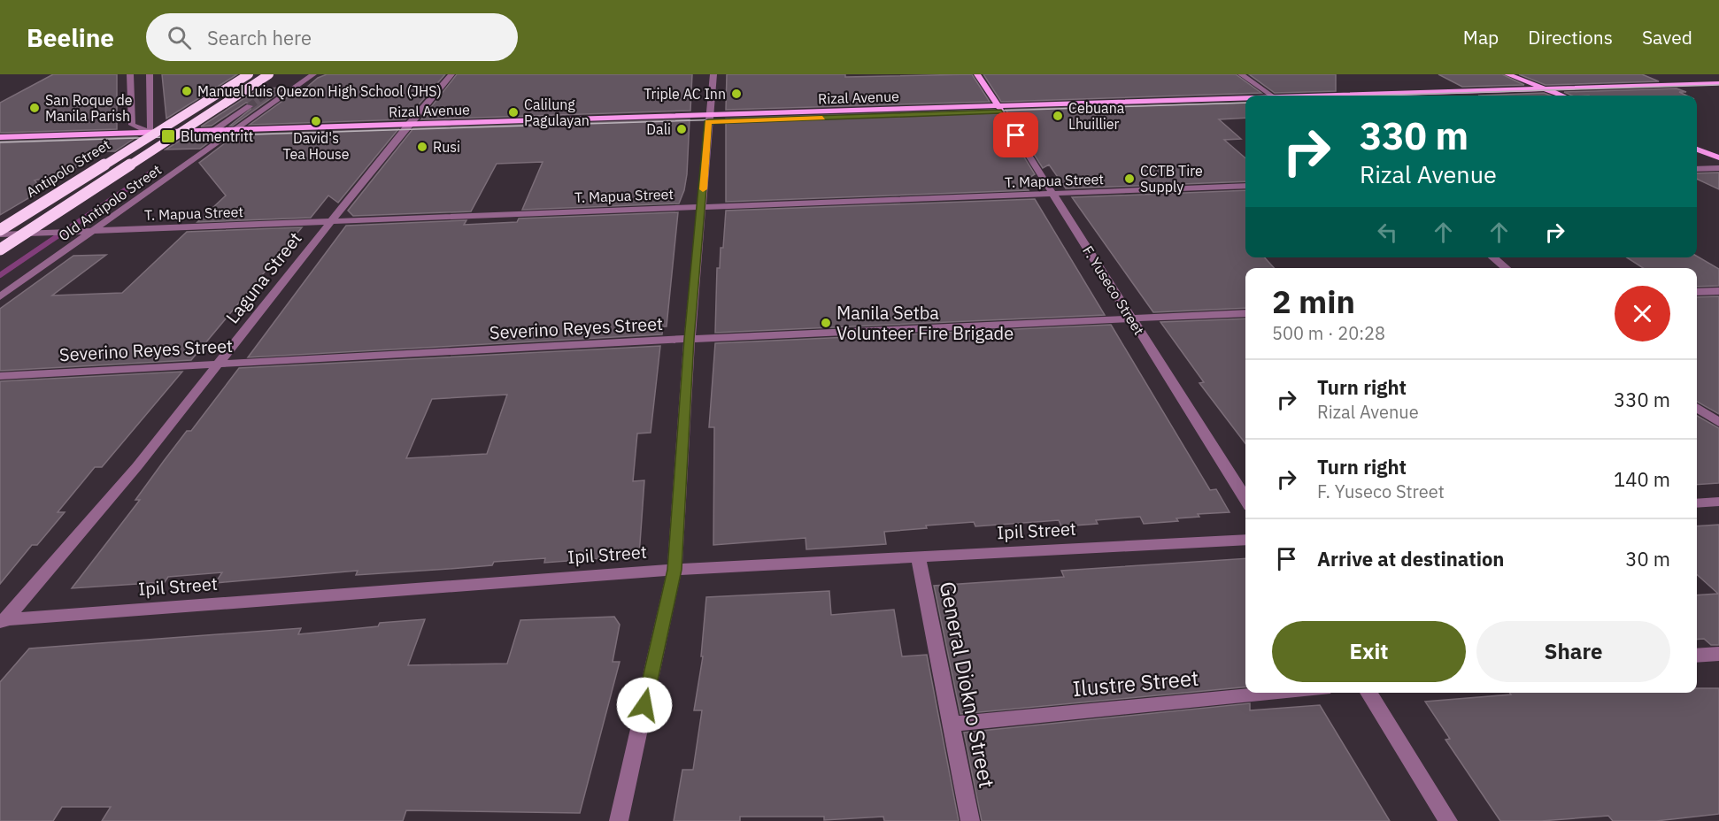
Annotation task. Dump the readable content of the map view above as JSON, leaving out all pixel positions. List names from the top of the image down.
{
  "streets": {
    "main road": ["Rizal Avenue", "F. Yuseco Street"],
    "street": [
      "Antipolo Street",
      "T. Mapua Street",
      "Old Antipolo Street",
      "Laguna Street",
      "Severino Reyes Street",
      "Ipil Street",
      "Ilustre Street",
      "General Diokno Street"
    ]
  },
  "crossings": [
    ["Rizal Avenue", "Antipolo Street"],
    ["Rizal Avenue", "Old Antipolo Street"],
    ["Rizal Avenue", "Laguna Street"],
    ["Rizal Avenue", "F. Yuseco Street"],
    ["T. Mapua Street", "Old Antipolo Street"],
    ["T. Mapua Street", "Laguna Street"],
    ["T. Mapua Street", "F. Yuseco Street"],
    ["Laguna Street", "Severino Reyes Street"],
    ["Laguna Street", "Ipil Street"],
    ["F. Yuseco Street", "Severino Reyes Street"],
    ["Ipil Street", "General Diokno Street"],
    ["Ilustre Street", "General Diokno Street"]
  ],
  "places": {
    "other": [
      "Manuel Luis Quezon High School (JHS)",
      "Triple AC Inn",
      "San Roque de Manila Parish",
      "Calilung Pagulayan",
      "Cebuana Lhuillier",
      "David's Tea House",
      "Dali",
      "Rusi",
      "CCTB Tire Supply",
      "Manila Setba Volunteer Fire Brigade"
    ],
    "transit": ["Blumentritt"]
  },
  "page": {
    "header": "Beeline",
    "search": "Search here",
    "nav": ["Map", "Directions", "Saved"],
    "turn": ["330 m", "Rizal Avenue"],
    "heading": ["2 min", "500 m · 20:28"],
    "list": [
      {
        "name": "Turn right",
        "note": "Rizal Avenue",
        "value": "330 m"
      },
      {
        "name": "Turn right",
        "note": "F. Yuseco Street",
        "value": "140 m"
      },
      {
        "name": "Arrive at destination",
        "value": "30 m"
      }
    ],
    "buttons": ["Exit", "Share"]
  }
}
